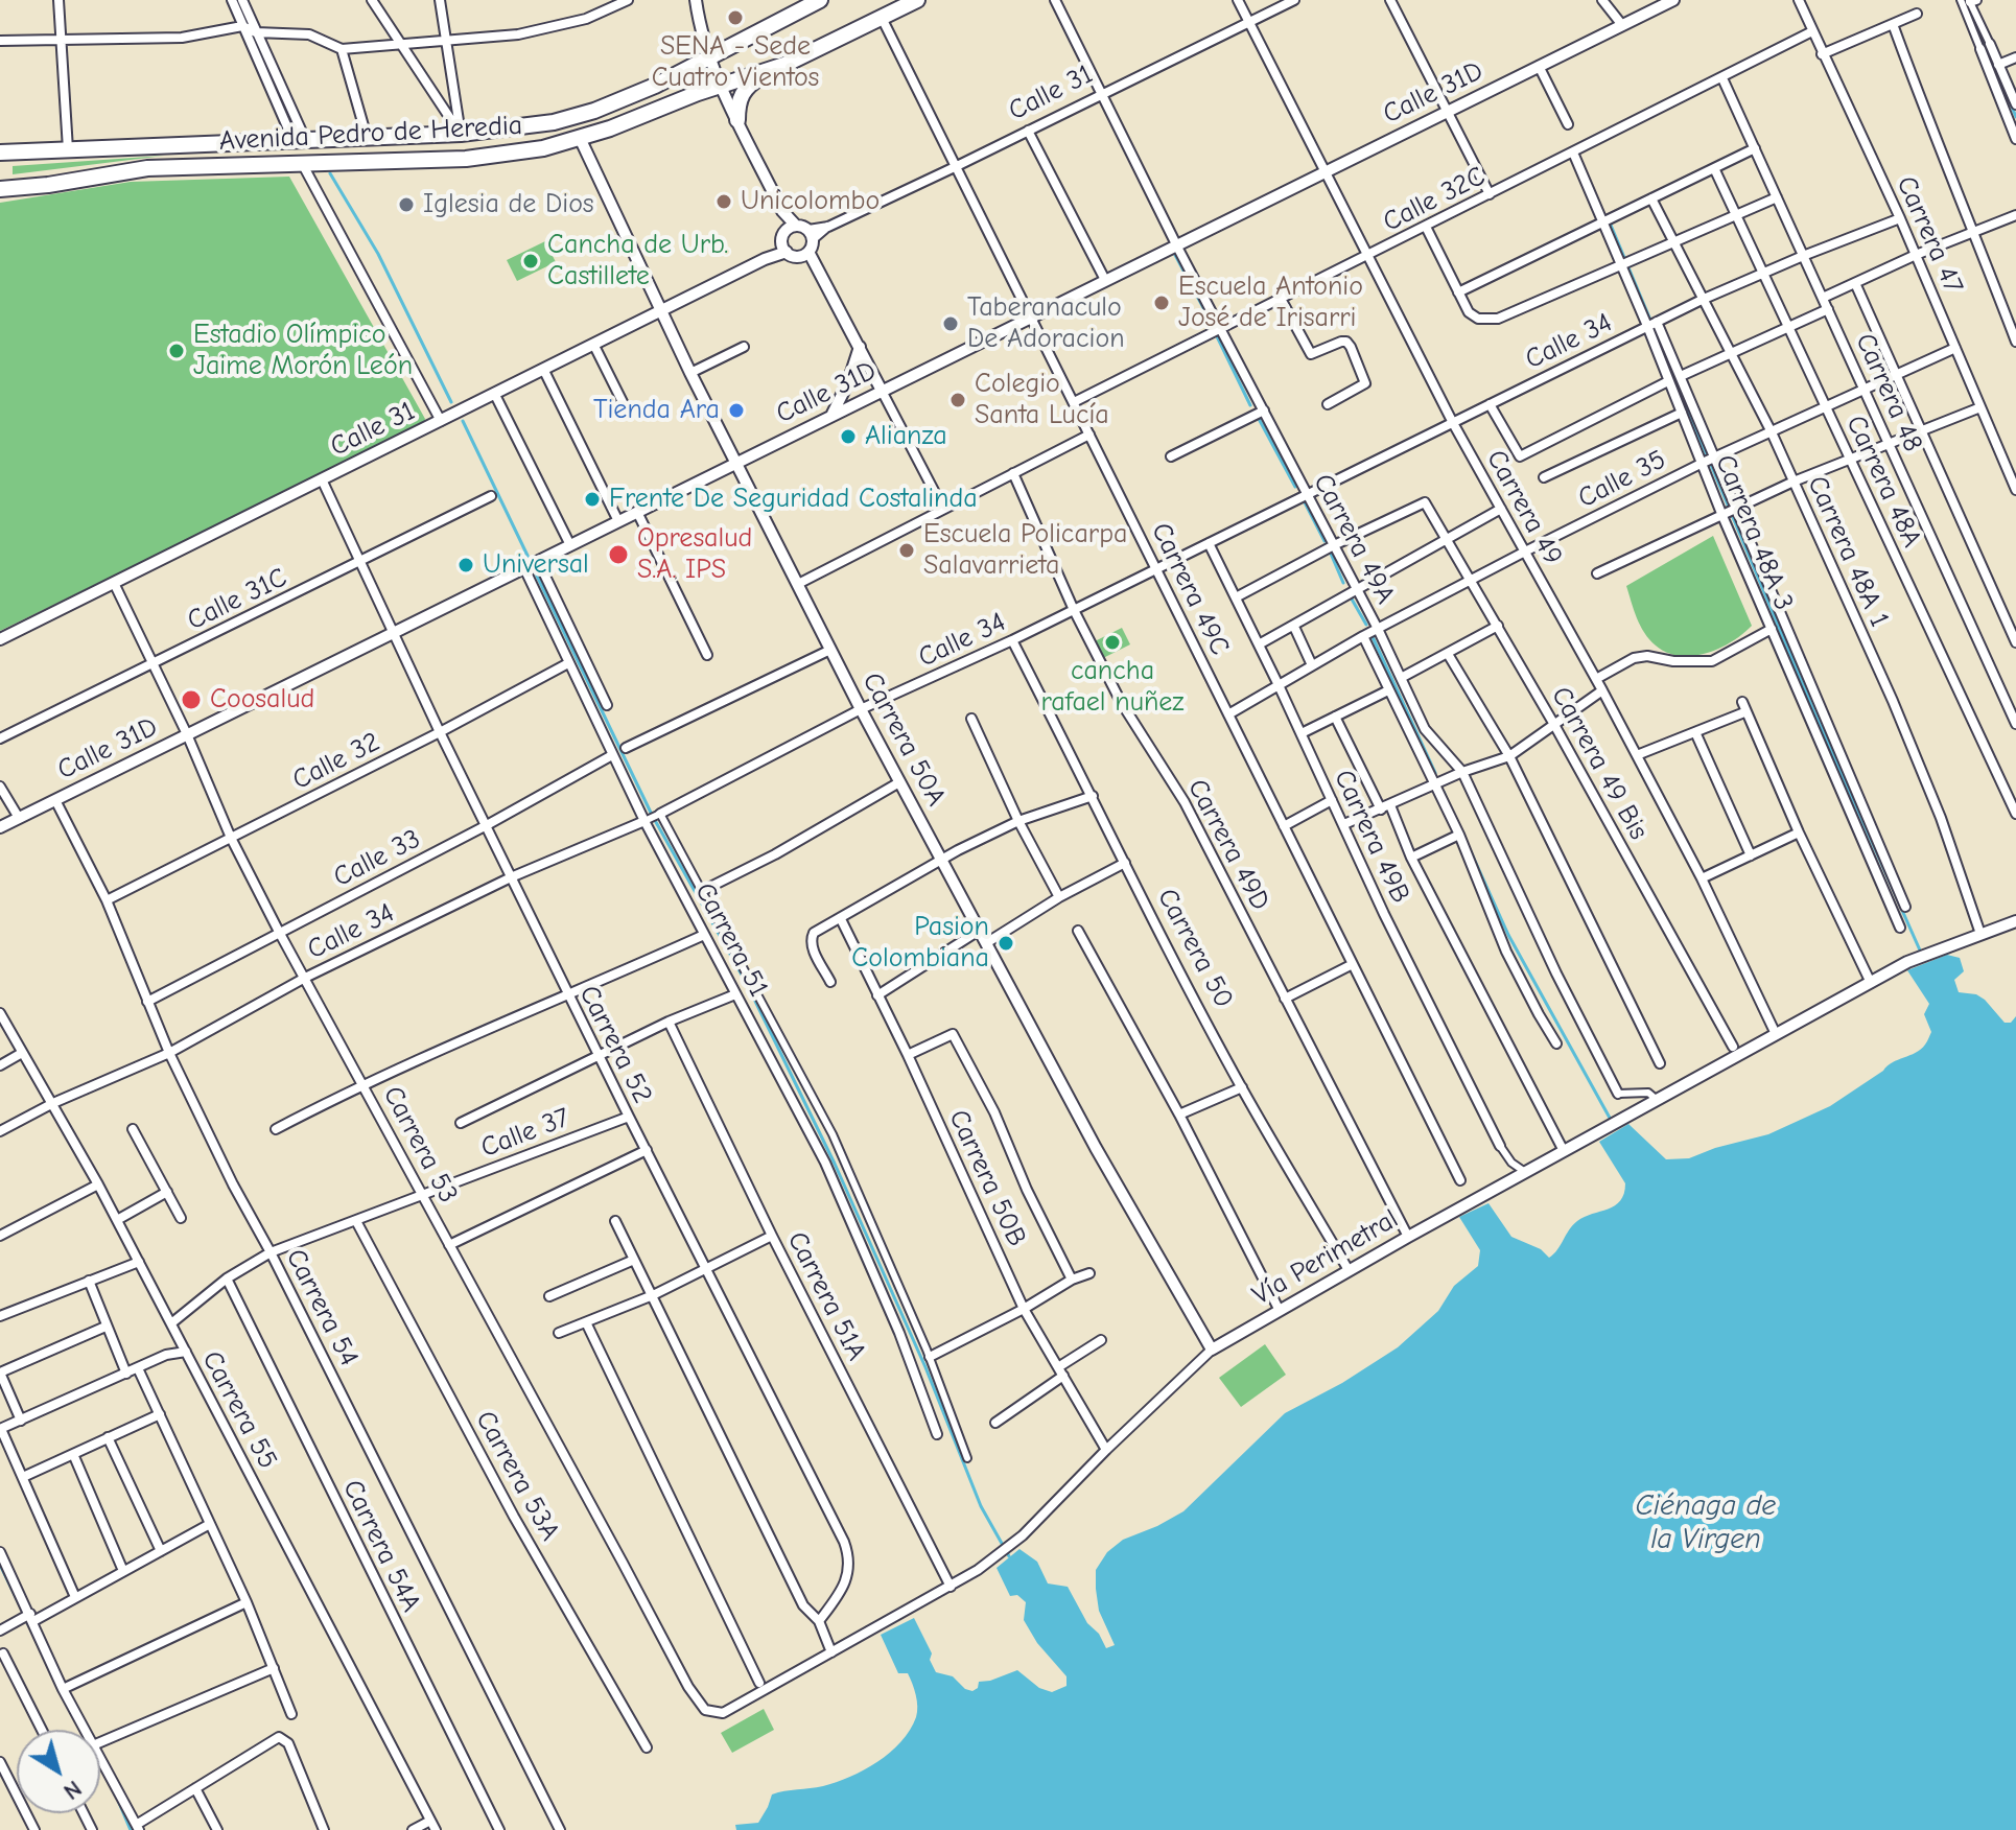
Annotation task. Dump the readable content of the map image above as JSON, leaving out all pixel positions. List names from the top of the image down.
{
  "streets": {
    "highway": ["Avenida Pedro de Heredia"],
    "street": [
      "Calle 31",
      "Calle 31D",
      "Calle 32C",
      "Carrera 47",
      "Calle 34",
      "Carrera 48",
      "Calle 35",
      "Carrera 48A",
      "Carrera 49",
      "Carrera 48A 3",
      "Carrera 49A",
      "Carrera 48A 1",
      "Carrera 49C",
      "Calle 31C",
      "Carrera 50A",
      "Calle 32",
      "Carrera 49 Bis",
      "Carrera 49B",
      "Carrera 49D",
      "Calle 33",
      "Carrera 51",
      "Carrera 50",
      "Carrera 52",
      "Calle 37",
      "Carrera 53",
      "Carrera 50B",
      "Vía Perimetral",
      "Carrera 51A",
      "Carrera 54",
      "Carrera 55",
      "Carrera 53A",
      "Carrera 54A"
    ]
  },
  "crossings": [
    ["Calle 31", "Carrera 49"],
    ["Calle 31", "Carrera 49A"],
    ["Calle 31", "Carrera 49C"],
    ["Calle 31", "Carrera 50A"],
    ["Calle 31", "Carrera 52"],
    ["Calle 31", "Carrera 53"],
    ["Calle 31D", "Carrera 49"],
    ["Calle 31D", "Carrera 49A"],
    ["Calle 31D", "Carrera 49C"],
    ["Calle 31D", "Carrera 50A"],
    ["Calle 31D", "Carrera 51"],
    ["Calle 31D", "Carrera 52"],
    ["Calle 31D", "Carrera 53"],
    ["Calle 31D", "Carrera 54"],
    ["Avenida Pedro de Heredia", "Carrera 49C"],
    ["Avenida Pedro de Heredia", "Carrera 50A"],
    ["Calle 32C", "Carrera 47"],
    ["Calle 32C", "Carrera 48"],
    ["Calle 32C", "Carrera 49"],
    ["Calle 32C", "Carrera 48A 3"],
    ["Calle 32C", "Carrera 49A"],
    ["Calle 32C", "Carrera 49C"],
    ["Carrera 47", "Calle 34"],
    ["Carrera 47", "Calle 35"],
    ["Calle 34", "Carrera 48"],
    ["Calle 34", "Carrera 48A"],
    ["Calle 34", "Carrera 49"],
    ["Calle 34", "Carrera 48A 3"],
    ["Calle 34", "Carrera 49A"],
    ["Calle 34", "Carrera 48A 1"],
    ["Calle 34", "Carrera 49C"],
    ["Calle 34", "Carrera 50A"],
    ["Calle 34", "Carrera 49B"],
    ["Calle 34", "Carrera 49D"],
    ["Calle 34", "Carrera 51"],
    ["Calle 34", "Carrera 50"],
    ["Calle 34", "Carrera 52"],
    ["Calle 34", "Carrera 53"],
    ["Calle 34", "Carrera 54"],
    ["Calle 34", "Carrera 55"],
    ["Carrera 48", "Calle 35"],
    ["Calle 35", "Carrera 48A"],
    ["Calle 35", "Carrera 49"],
    ["Calle 35", "Carrera 48A 3"],
    ["Calle 35", "Carrera 49A"],
    ["Calle 35", "Carrera 48A 1"],
    ["Calle 35", "Carrera 49C"],
    ["Calle 35", "Carrera 49 Bis"],
    ["Calle 35", "Carrera 49B"],
    ["Carrera 49", "Vía Perimetral"],
    ["Carrera 49A", "Carrera 49 Bis"],
    ["Carrera 48A 1", "Vía Perimetral"],
    ["Calle 31C", "Carrera 52"],
    ["Calle 31C", "Carrera 53"],
    ["Carrera 50A", "Calle 33"],
    ["Carrera 50A", "Vía Perimetral"],
    ["Calle 32", "Carrera 51"],
    ["Calle 32", "Carrera 52"],
    ["Calle 32", "Carrera 53"],
    ["Calle 32", "Carrera 54"],
    ["Carrera 49D", "Vía Perimetral"],
    ["Calle 33", "Carrera 51"],
    ["Calle 33", "Carrera 52"],
    ["Calle 33", "Carrera 53"],
    ["Calle 33", "Carrera 54"],
    ["Carrera 50", "Vía Perimetral"],
    ["Carrera 52", "Calle 37"],
    ["Calle 37", "Carrera 53"],
    ["Calle 37", "Carrera 54"],
    ["Calle 37", "Carrera 55"],
    ["Calle 37", "Carrera 53A"],
    ["Calle 37", "Carrera 54A"],
    ["Carrera 53", "Vía Perimetral"],
    ["Carrera 50B", "Vía Perimetral"],
    ["Vía Perimetral", "Carrera 51A"]
  ],
  "water": ["Ciénaga de la Virgen"],
  "places": [
    "SENA - Sede Cuatro Vientos",
    "Unicolombo",
    "Iglesia de Dios",
    "Cancha de Urb. Castillete",
    "Escuela Antonio José de Irisarri",
    "Taberanaculo De Adoracion",
    "Estadio Olímpico Jaime Morón León",
    "Colegio Santa Lucía",
    "Tienda Ara",
    "Alianza",
    "Frente De Seguridad Costalinda",
    "Escuela Policarpa Salavarrieta",
    "Opresalud S.A. IPS",
    "Universal",
    "cancha rafael nuñez",
    "Coosalud",
    "Pasion Colombiana"
  ],
  "north": "bottom right"
}
